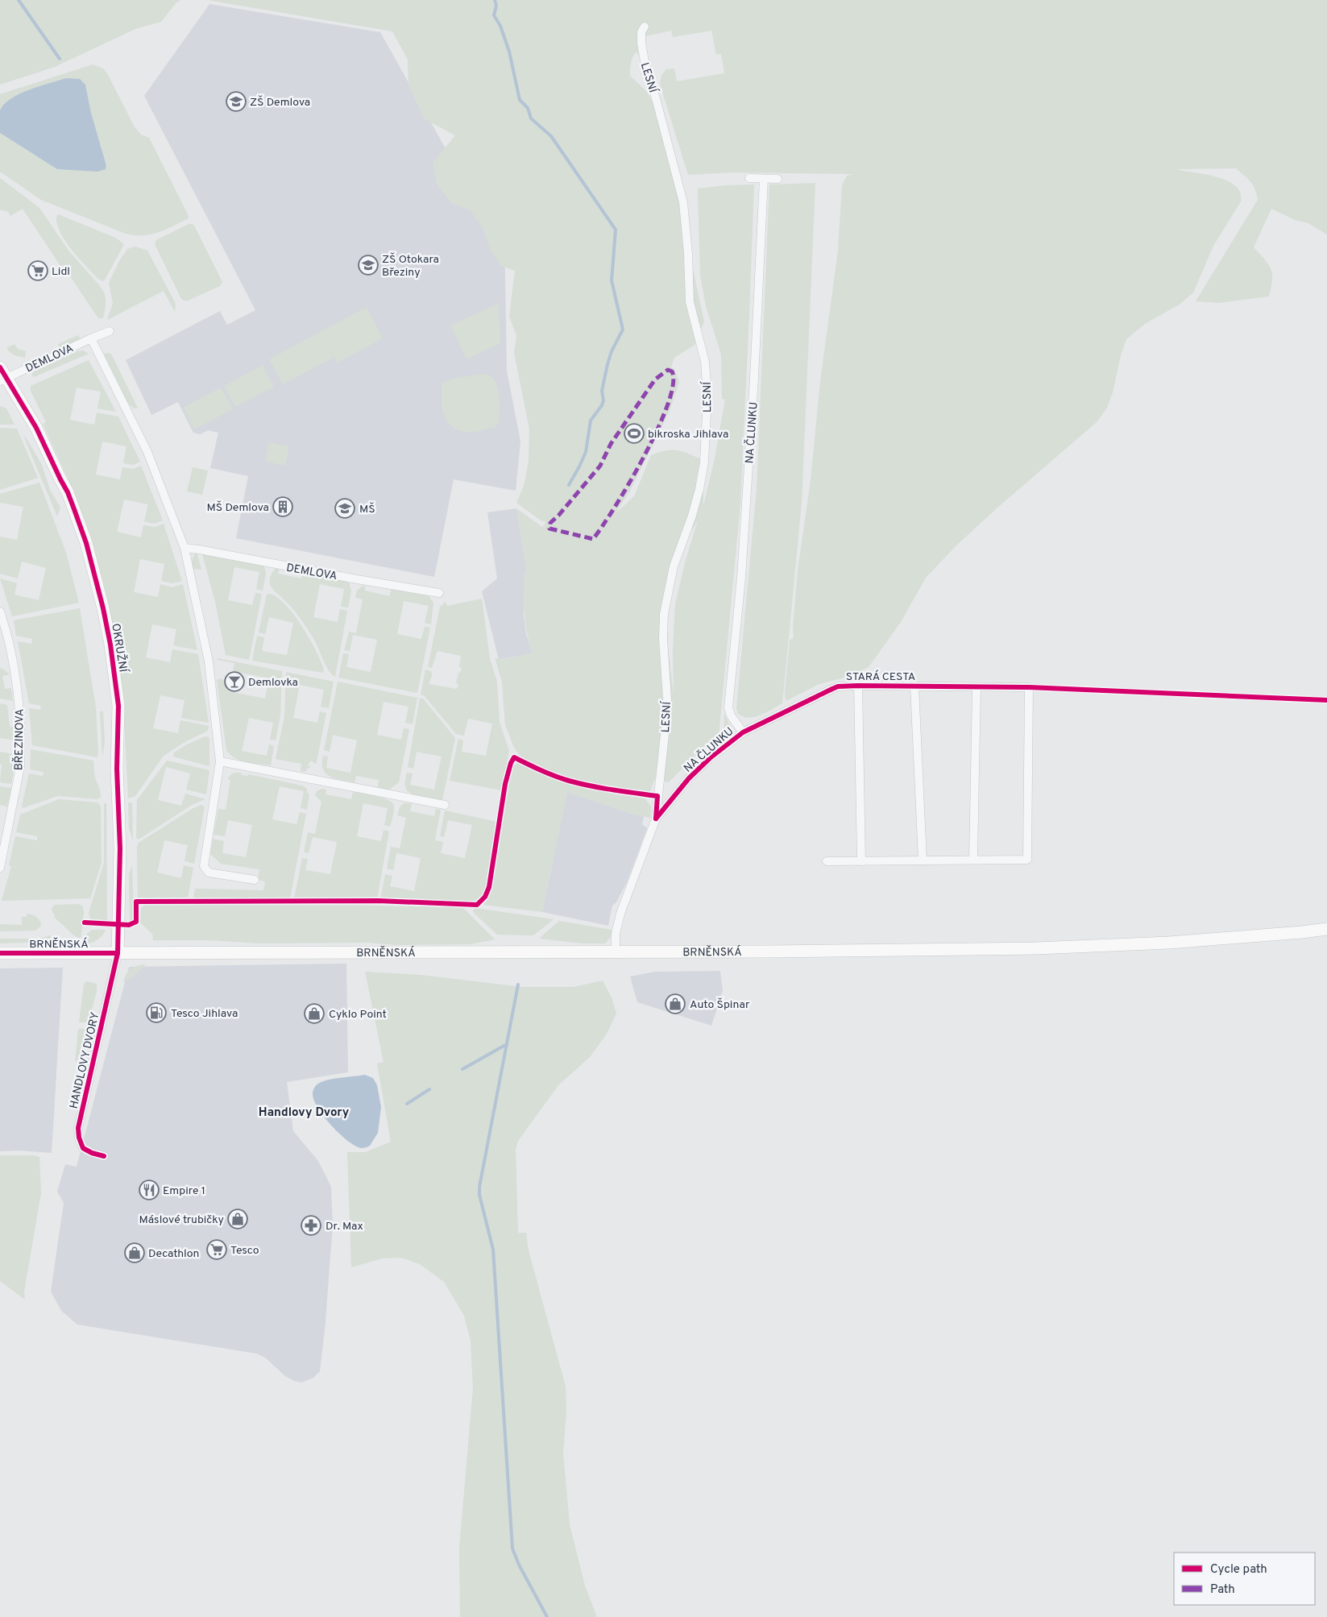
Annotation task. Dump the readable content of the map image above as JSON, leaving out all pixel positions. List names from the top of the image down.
{
  "streets": {
    "main road": ["OKRUŽNÍ", "BRNĚNSKÁ"],
    "street": [
      "LESNÍ",
      "DEMLOVA",
      "NA ČLUNKU",
      "STARÁ CESTA",
      "BŘEZINOVA",
      "HANDLOVY DVORY"
    ]
  },
  "crossings": [
    ["LESNÍ", "NA ČLUNKU"],
    ["DEMLOVA", "OKRUŽNÍ"],
    ["NA ČLUNKU", "STARÁ CESTA"],
    ["NA ČLUNKU", "BRNĚNSKÁ"],
    ["OKRUŽNÍ", "BRNĚNSKÁ"],
    ["OKRUŽNÍ", "HANDLOVY DVORY"],
    ["BRNĚNSKÁ", "HANDLOVY DVORY"]
  ],
  "districts": ["Handlovy Dvory"],
  "places": {
    "school or university": ["ZŠ Demlova", "ZŠ Otokara Březiny", "MŠ"],
    "supermarket": ["Lidl", "Tesco"],
    "sports": ["bikroska Jihlava"],
    "building": ["MŠ Demlova"],
    "bar": ["Demlovka"],
    "shop": [
      "Auto Špinar",
      "Cyklo Point",
      "Máslové trubičky",
      "Decathlon"
    ],
    "fuel station": ["Tesco Jihlava"],
    "restaurant": ["Empire 1"],
    "pharmacy": ["Dr. Max"]
  },
  "legend": ["Cycle path", "Path"]
}
